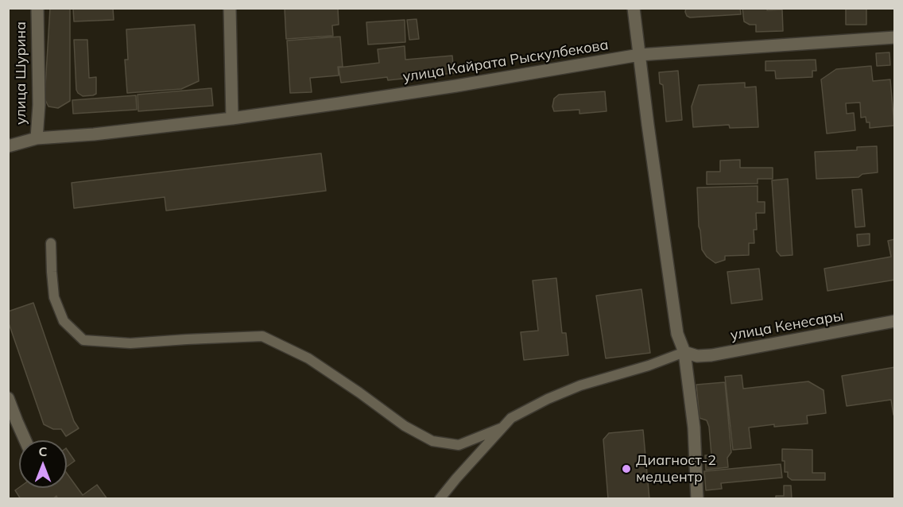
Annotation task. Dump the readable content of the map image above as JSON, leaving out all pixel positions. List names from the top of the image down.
{
  "streets": {
    "street": ["улица Кайрата Рыскулбекова", "улица Шурина", "улица Кенесары"]
  },
  "crossings": [
    ["улица Кайрата Рыскулбекова", "улица Шурина"]
  ],
  "places": ["Диагност-2 медцентр"],
  "north": "top"
}
